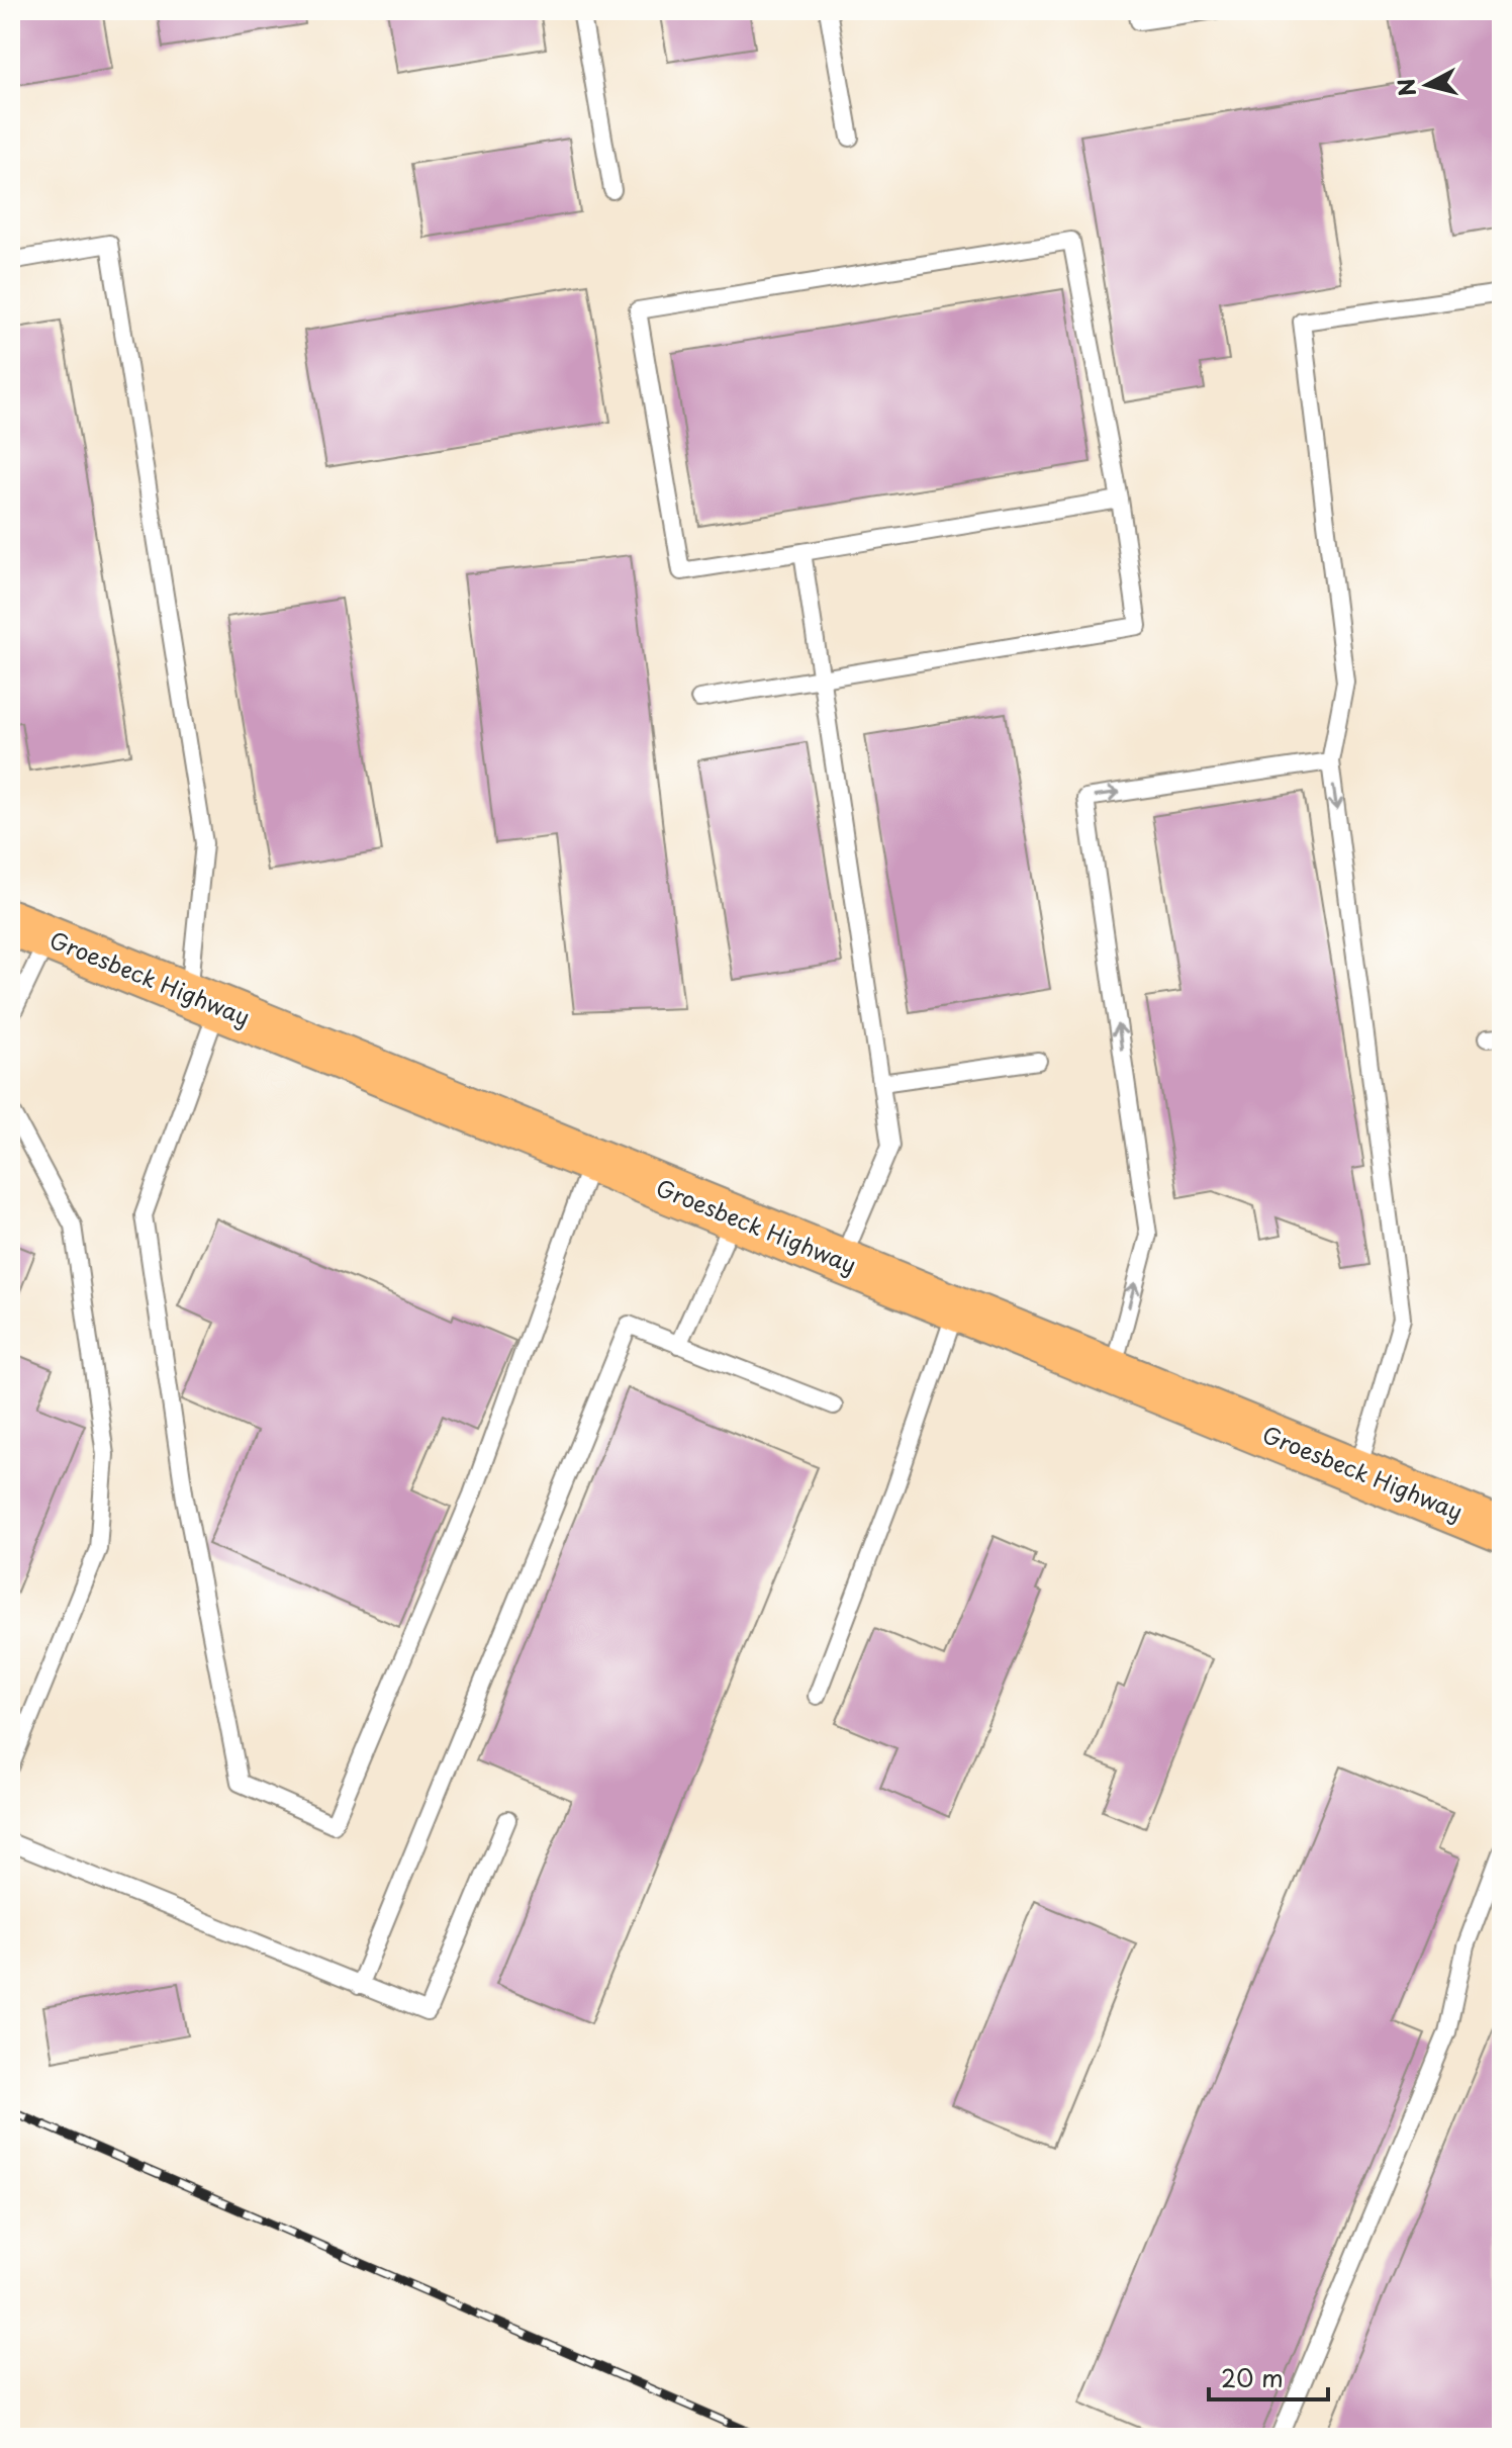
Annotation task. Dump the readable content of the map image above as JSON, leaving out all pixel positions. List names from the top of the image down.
{
  "streets": {
    "main road": ["Groesbeck Highway"]
  },
  "scale_bar": "20 m",
  "north": "left"
}
